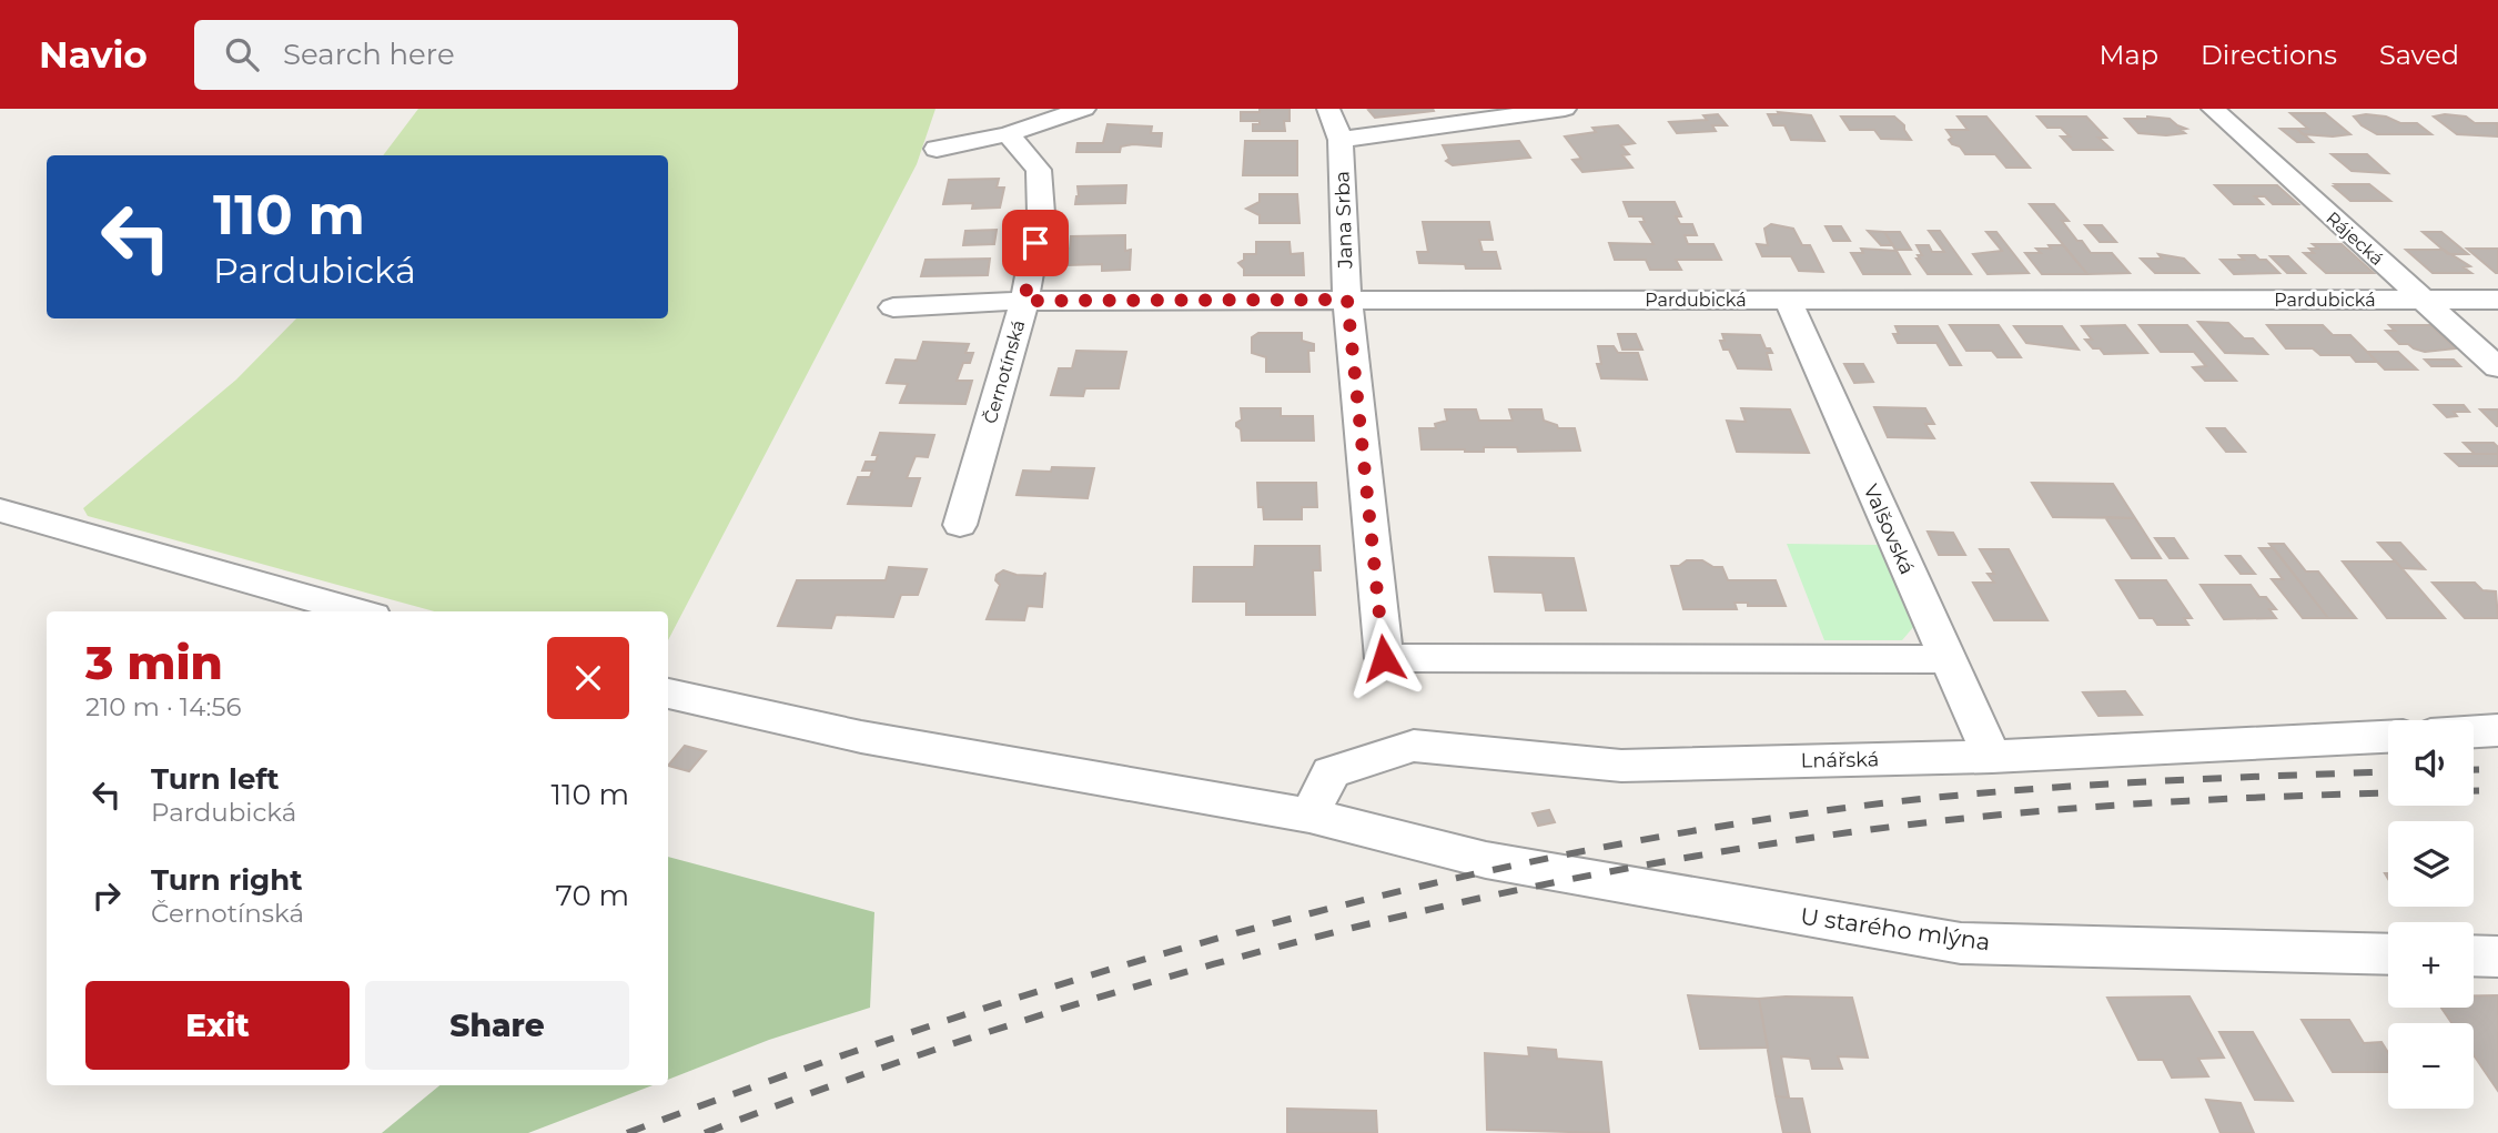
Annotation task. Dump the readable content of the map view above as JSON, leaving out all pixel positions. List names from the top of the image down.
{
  "streets": {
    "street": [
      "Jana Srba",
      "Rájecká",
      "Pardubická",
      "Černotínská",
      "Valšovská",
      "Lnářská",
      "U starého mlýna"
    ]
  },
  "crossings": [
    ["Jana Srba", "Pardubická"],
    ["Jana Srba", "Valšovská"],
    ["Rájecká", "Pardubická"],
    ["Pardubická", "Černotínská"],
    ["Pardubická", "Valšovská"],
    ["Valšovská", "Lnářská"],
    ["Lnářská", "U starého mlýna"]
  ],
  "page": {
    "header": "Navio",
    "search": "Search here",
    "nav": ["Map", "Directions", "Saved"],
    "turn": ["110 m", "Pardubická"],
    "heading": ["3 min", "210 m · 14:56"],
    "map_buttons": ["+", "−"],
    "list": [
      {
        "name": "Turn left",
        "note": "Pardubická",
        "value": "110 m"
      },
      {
        "name": "Turn right",
        "note": "Černotínská",
        "value": "70 m"
      }
    ],
    "buttons": ["Exit", "Share"]
  }
}
